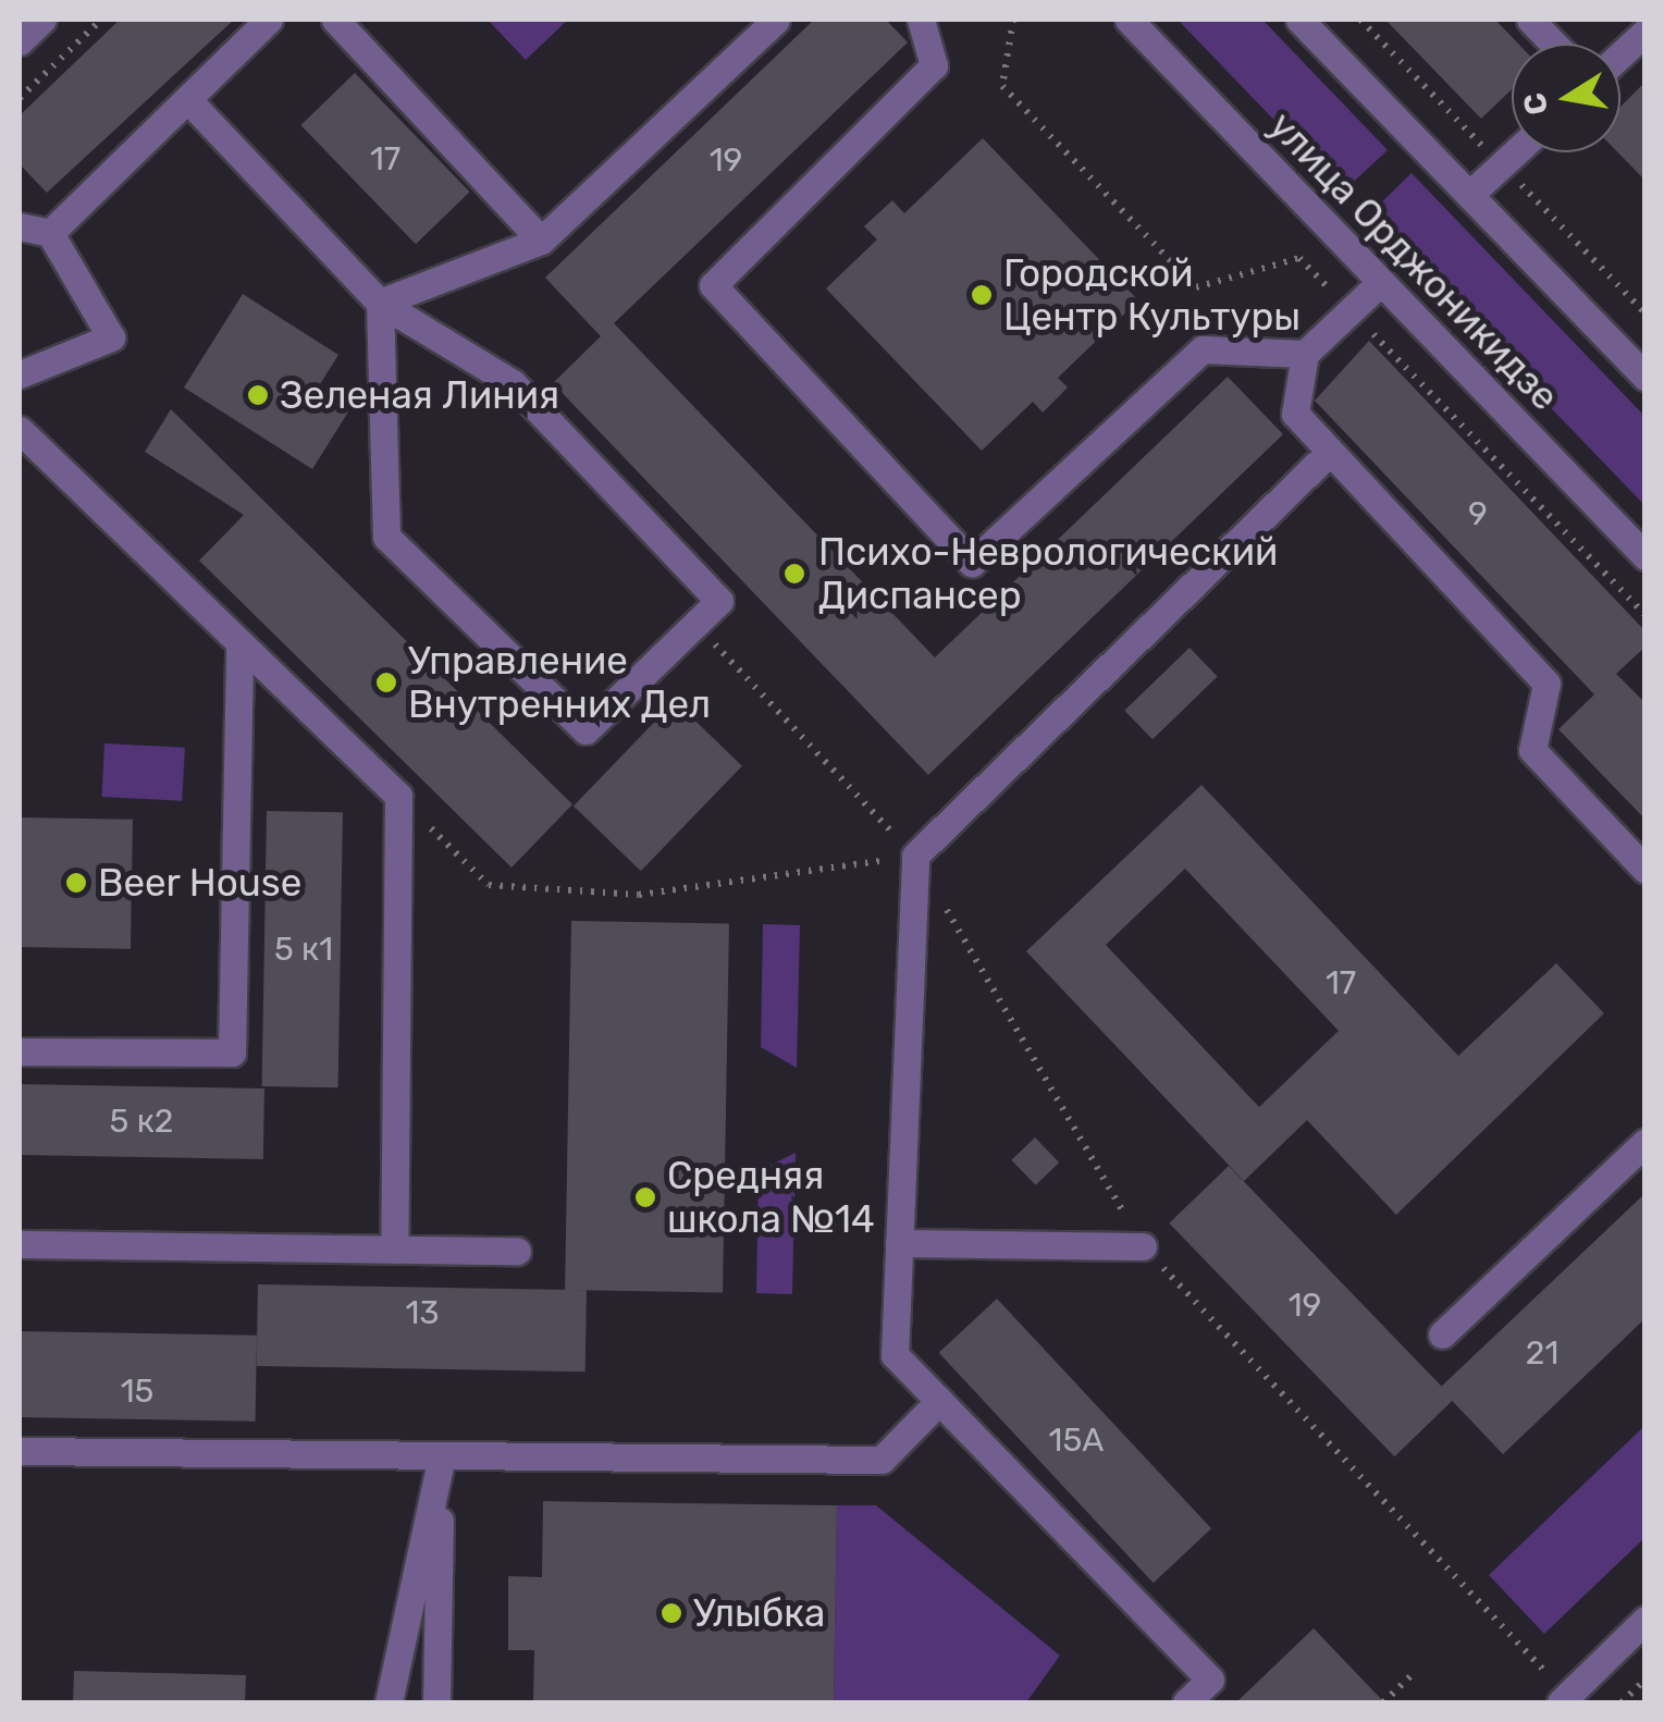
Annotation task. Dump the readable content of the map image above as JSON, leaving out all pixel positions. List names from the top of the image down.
{
  "streets": {
    "street": ["улица Орджоникидзе"]
  },
  "places": [
    "Городской Центр Культуры",
    "Зеленая Линия",
    "Психо-Неврологический Диспансер",
    "Управление Внутренних Дел",
    "Beer House",
    "Средняя школа №14",
    "Улыбка"
  ],
  "house_numbers": [
    "17",
    "19",
    "9",
    "5 к1",
    "17",
    "5 к2",
    "19",
    "13",
    "21",
    "15",
    "15А"
  ],
  "north": "left"
}
